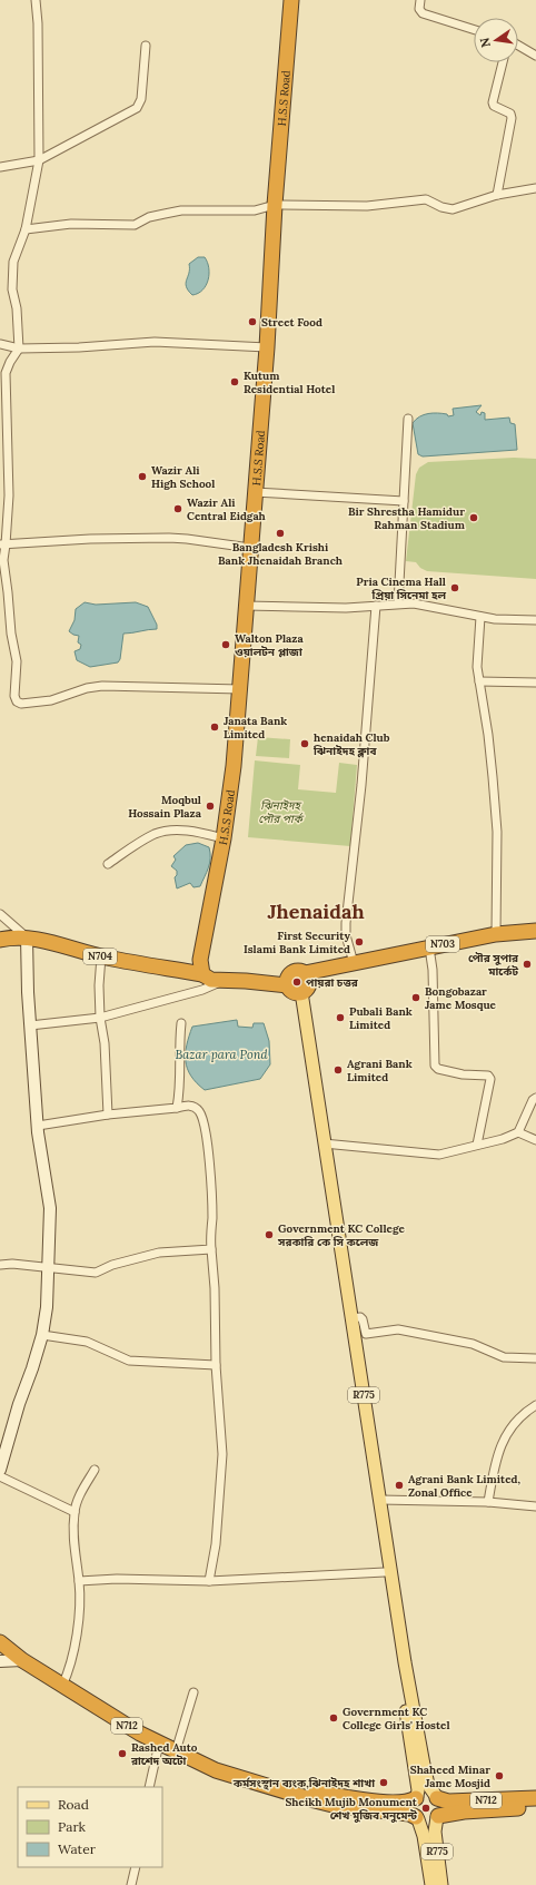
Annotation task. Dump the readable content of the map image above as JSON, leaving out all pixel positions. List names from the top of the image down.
{
  "streets": {
    "highway": [
      "H.S.S Road",
      "N703",
      "N704",
      "N712"
    ],
    "main road": ["R775"]
  },
  "crossings": [
    ["H.S.S Road", "N703"],
    ["H.S.S Road", "N704"],
    ["N703", "N704"],
    ["N703", "R775"],
    ["R775", "N712"]
  ],
  "districts": ["Jhenaidah"],
  "water": ["Bazar para Pond"],
  "parks": ["ঝিনাইদহ পৌর পার্ক"],
  "places": [
    "Street Food",
    "Kutum Residential Hotel",
    "Wazir Ali High School",
    "Wazir Ali Central Eidgah",
    "Bir Shrestha Hamidur Rahman Stadium",
    "Bangladesh Krishi Bank Jhenaidah Branch",
    "Pria Cinema Hall প্রিয়া সিনেমা হল",
    "Walton Plaza ওয়ালটন প্লাজা",
    "Janata Bank Limited",
    "henaidah Club ঝিনাইদহ ক্লাব",
    "Moqbul Hossain Plaza",
    "First Security Islami Bank Limited",
    "পৌর সুপার মার্কেট",
    "পায়রা চত্তর",
    "Bongobazar Jame Mosque",
    "Pubali Bank Limited",
    "Agrani Bank Limited",
    "Government KC College সরকারি কে সি কলেজ",
    "Agrani Bank Limited, Zonal Office",
    "Government KC College Girls' Hostel",
    "Rashed Auto রাশেদ অটো",
    "Shaheed Minar Jame Mosjid",
    "কর্মসংস্থান ব্যংক,ঝিনাইদহ শাখা",
    "Sheikh Mujib Monument শেখ মুজিব মনুমেন্ট"
  ],
  "legend": ["Road", "Park", "Water"],
  "north": "left"
}
